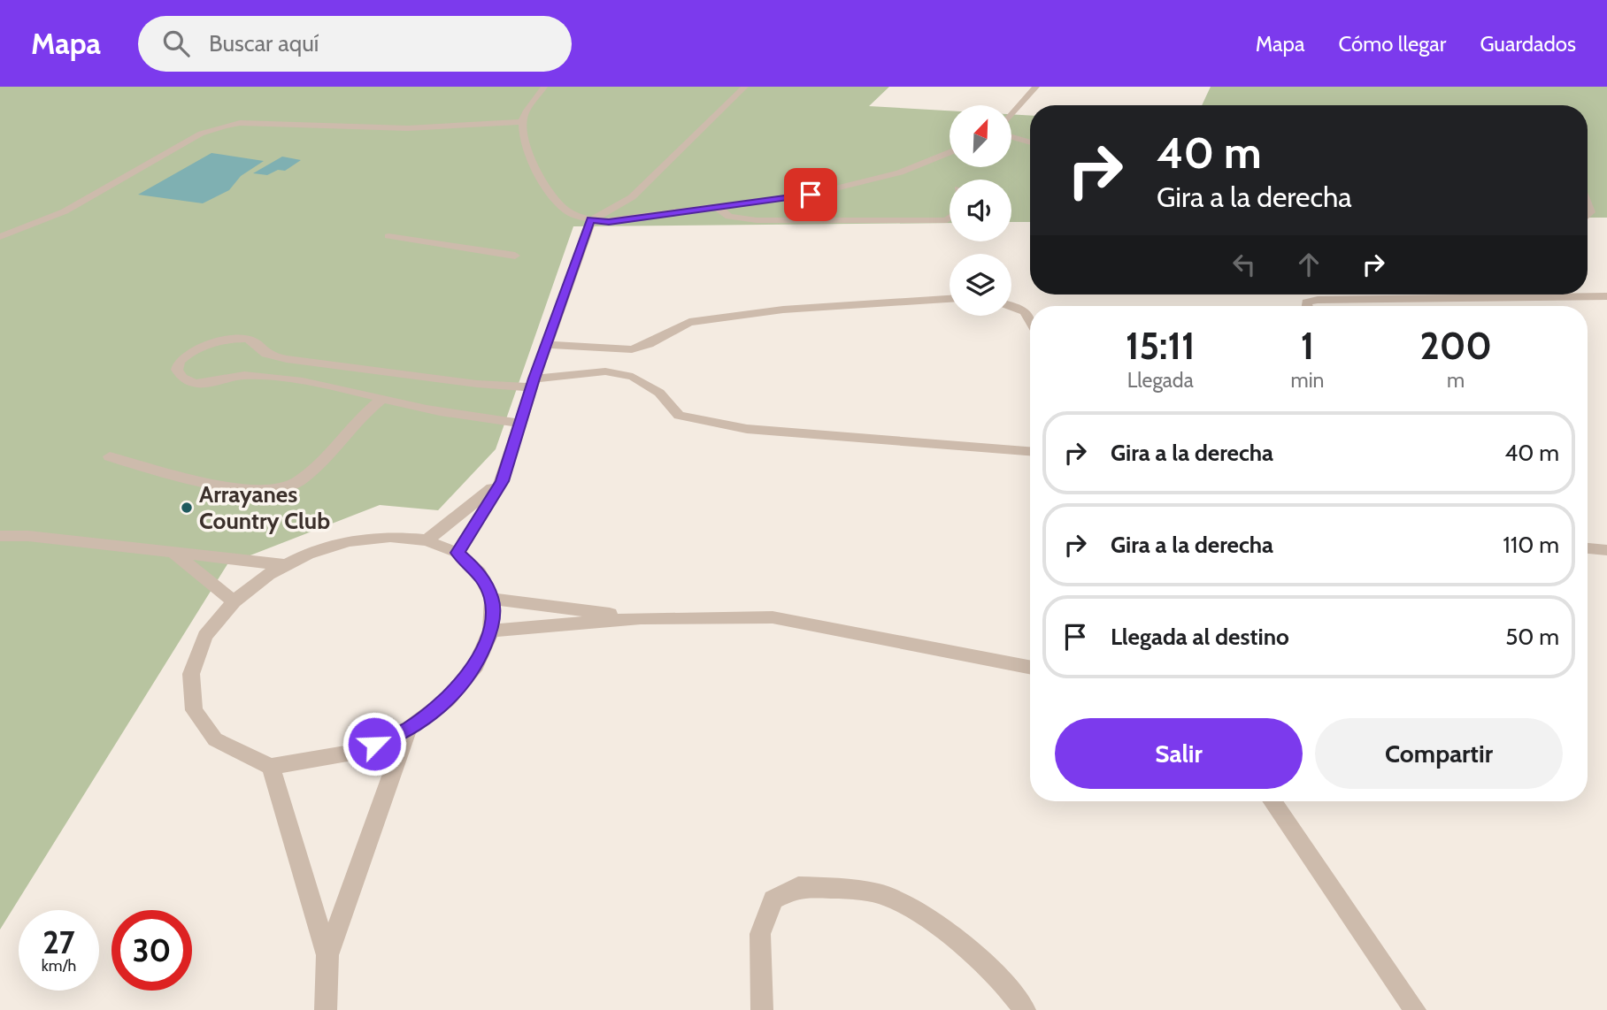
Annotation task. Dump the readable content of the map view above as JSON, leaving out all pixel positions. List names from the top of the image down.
{
  "places": ["Arrayanes Country Club"],
  "north": "top right",
  "page": {
    "header": "Mapa",
    "search": "Buscar aquí",
    "nav": ["Mapa", "Cómo llegar", "Guardados"],
    "turn": ["40 m", "Gira a la derecha"],
    "eta": [
      "15:11",
      "Llegada",
      "1",
      "min",
      "200",
      "m"
    ],
    "list": [
      {
        "name": "Gira a la derecha",
        "value": "40 m"
      },
      {
        "name": "Gira a la derecha",
        "value": "110 m"
      },
      {
        "name": "Llegada al destino",
        "value": "50 m"
      }
    ],
    "buttons": ["Salir", "Compartir"],
    "speed": "27 km/h",
    "limit": "30"
  }
}
